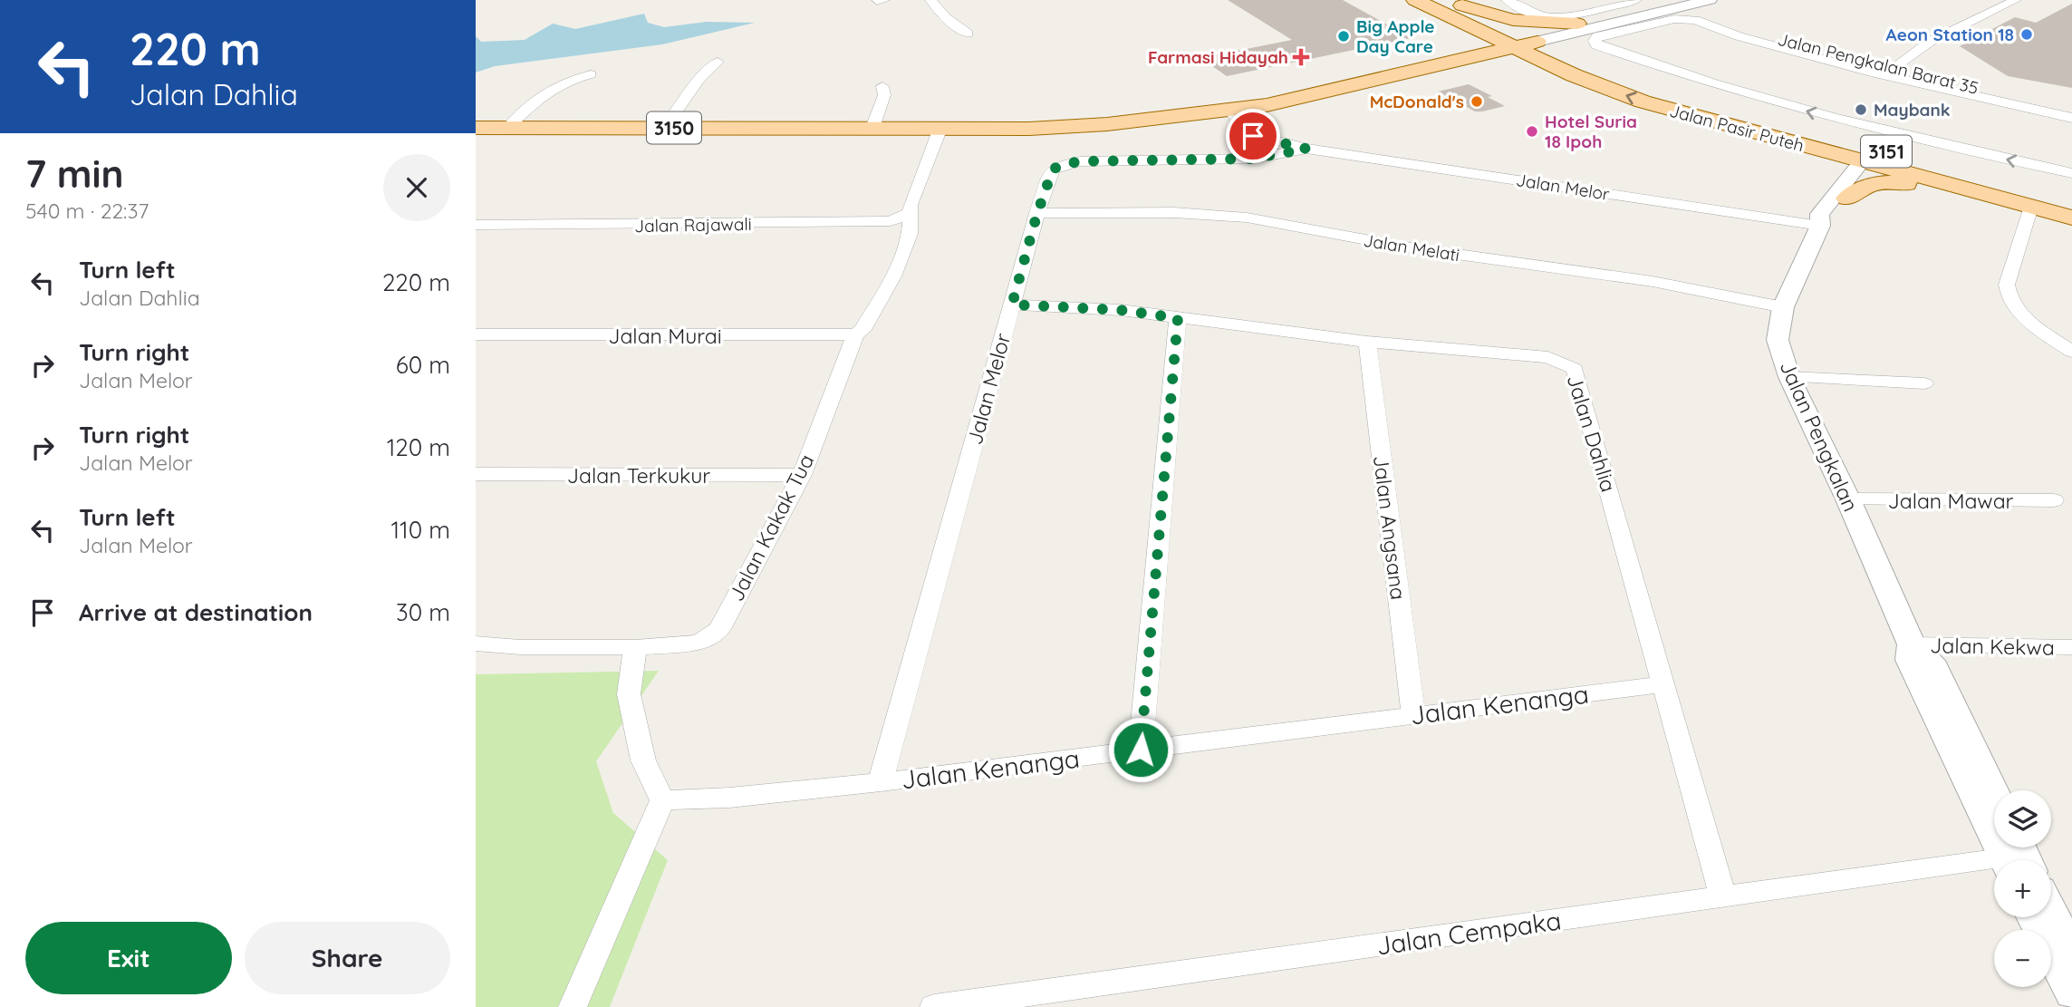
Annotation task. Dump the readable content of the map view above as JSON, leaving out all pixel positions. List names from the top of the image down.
{
  "streets": {
    "main road": ["3150", "Jalan Pasir Puteh", "3151"],
    "street": [
      "Jalan Pengkalan Barat 35",
      "Jalan Melor",
      "Jalan Rajawali",
      "Jalan Melati",
      "Jalan Murai",
      "Jalan Dahlia",
      "Jalan Pengkalan",
      "Jalan Terkukur",
      "Jalan Mawar",
      "Jalan Kakak Tua",
      "Jalan Angsana",
      "Jalan Kekwa",
      "Jalan Kenanga",
      "Jalan Cempaka"
    ]
  },
  "crossings": [
    ["3150", "Jalan Pasir Puteh"],
    ["3150", "Jalan Melor"],
    ["3150", "Jalan Kakak Tua"],
    ["Jalan Pasir Puteh", "Jalan Pengkalan"],
    ["Jalan Melor", "Jalan Melati"],
    ["Jalan Melor", "Jalan Dahlia"],
    ["Jalan Melor", "Jalan Pengkalan"],
    ["Jalan Melor", "Jalan Kenanga"],
    ["Jalan Rajawali", "Jalan Kakak Tua"],
    ["Jalan Melati", "Jalan Pengkalan"],
    ["Jalan Murai", "Jalan Kakak Tua"],
    ["Jalan Dahlia", "Jalan Angsana"],
    ["Jalan Dahlia", "Jalan Kenanga"],
    ["Jalan Dahlia", "Jalan Cempaka"],
    ["Jalan Pengkalan", "Jalan Mawar"],
    ["Jalan Pengkalan", "Jalan Kekwa"],
    ["Jalan Pengkalan", "Jalan Cempaka"],
    ["Jalan Terkukur", "Jalan Kakak Tua"],
    ["Jalan Angsana", "Jalan Kenanga"]
  ],
  "places": {
    "other": [
      "Aeon Station 18",
      "Big Apple Day Care",
      "McDonald's",
      "Maybank",
      "Hotel Suria 18 Ipoh"
    ],
    "health": ["Farmasi Hidayah"]
  },
  "page": {
    "turn": ["220 m", "Jalan Dahlia"],
    "heading": ["7 min", "540 m · 22:37"],
    "list": [
      {
        "name": "Turn left",
        "note": "Jalan Dahlia",
        "value": "220 m"
      },
      {
        "name": "Turn right",
        "note": "Jalan Melor",
        "value": "60 m"
      },
      {
        "name": "Turn right",
        "note": "Jalan Melor",
        "value": "120 m"
      },
      {
        "name": "Turn left",
        "note": "Jalan Melor",
        "value": "110 m"
      },
      {
        "name": "Arrive at destination",
        "value": "30 m"
      }
    ],
    "map_buttons": ["+", "−"],
    "buttons": ["Exit", "Share"]
  }
}
